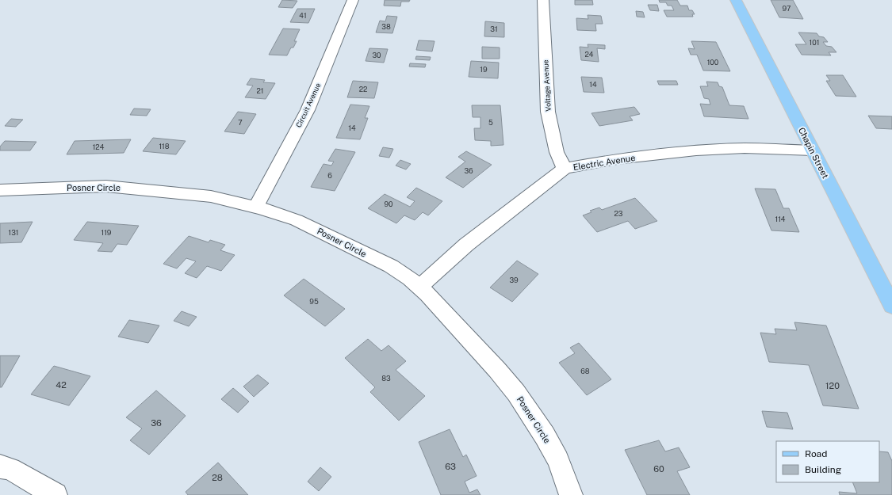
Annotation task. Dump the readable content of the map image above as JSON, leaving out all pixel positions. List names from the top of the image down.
{
  "streets": {
    "main road": ["Chapin Street"],
    "street": [
      "Voltage Avenue",
      "Circuit Avenue",
      "Electric Avenue",
      "Posner Circle"
    ]
  },
  "crossings": [
    ["Voltage Avenue", "Electric Avenue"],
    ["Circuit Avenue", "Posner Circle"],
    ["Chapin Street", "Electric Avenue"],
    ["Electric Avenue", "Posner Circle"]
  ],
  "house_numbers": [
    "97",
    "41",
    "38",
    "31",
    "101",
    "24",
    "30",
    "100",
    "19",
    "14",
    "22",
    "21",
    "7",
    "5",
    "14",
    "118",
    "124",
    "36",
    "6",
    "90",
    "23",
    "114",
    "131",
    "119",
    "39",
    "95",
    "68",
    "83",
    "42",
    "120",
    "36",
    "63",
    "60",
    "28"
  ],
  "legend": ["Road", "Building"]
}
